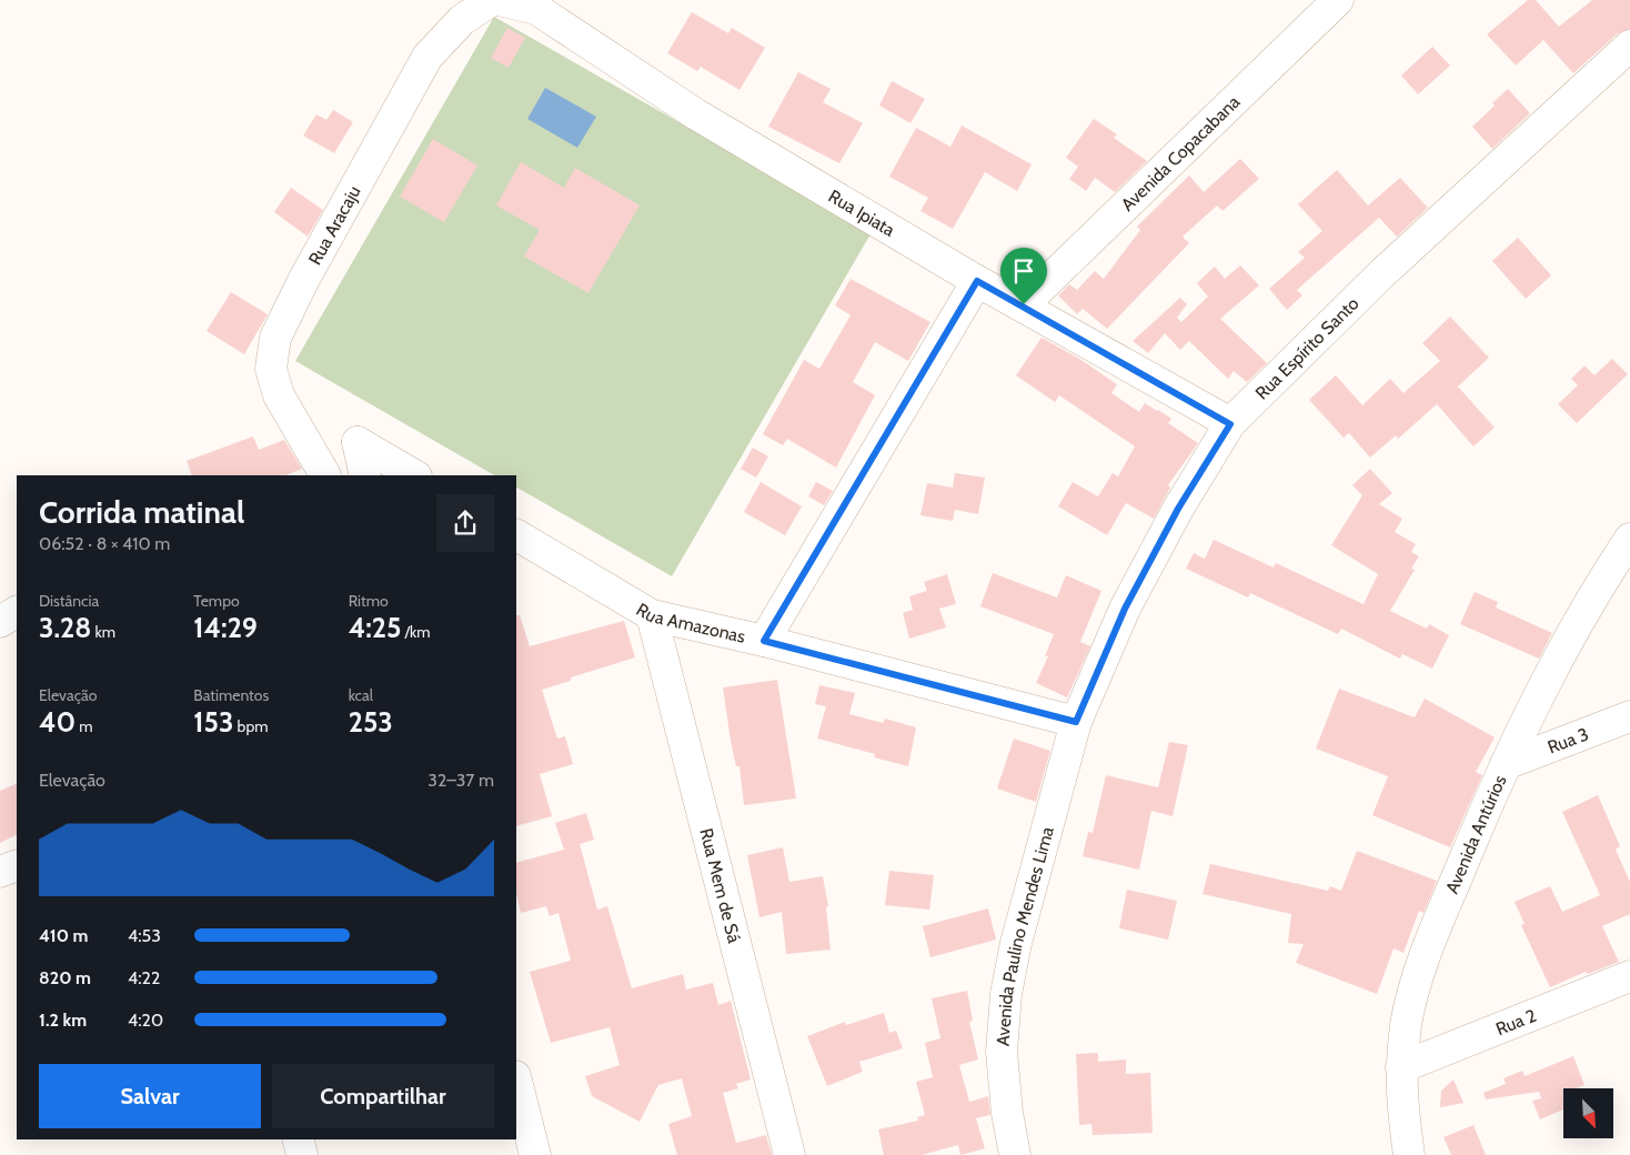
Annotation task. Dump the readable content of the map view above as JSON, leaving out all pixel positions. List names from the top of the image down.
{
  "streets": {
    "street": [
      "Avenida Copacabana",
      "Rua Ipiata",
      "Rua Aracaju",
      "Rua Espírito Santo",
      "Rua Amazonas",
      "Rua 3",
      "Avenida Antúrios",
      "Rua Mem de Sá",
      "Avenida Paulino Mendes Lima",
      "Rua 2"
    ]
  },
  "crossings": [
    ["Avenida Copacabana", "Rua Ipiata"],
    ["Rua Ipiata", "Rua Espírito Santo"],
    ["Rua Espírito Santo", "Rua Amazonas"],
    ["Rua Espírito Santo", "Avenida Paulino Mendes Lima"],
    ["Rua Amazonas", "Rua Mem de Sá"],
    ["Rua Amazonas", "Avenida Paulino Mendes Lima"],
    ["Rua 3", "Avenida Antúrios"],
    ["Avenida Antúrios", "Rua 2"]
  ],
  "north": "bottom right",
  "page": {
    "heading": ["Corrida matinal", "06:52 · 8 × 410 m"],
    "stats": [
      ["Distância", "3.28 km"],
      ["Tempo", "14:29"],
      ["Ritmo", "4:25 /km"],
      ["Elevação", "40 m"],
      ["Batimentos", "153 bpm"],
      ["kcal", "253"]
    ],
    "chart": ["Elevação", "32–37 m"],
    "list": [
      {
        "name": "410 m",
        "note": "4:53"
      },
      {
        "name": "820 m",
        "note": "4:22"
      },
      {
        "name": "1.2 km",
        "note": "4:20"
      }
    ],
    "buttons": ["Salvar", "Compartilhar"]
  }
}
